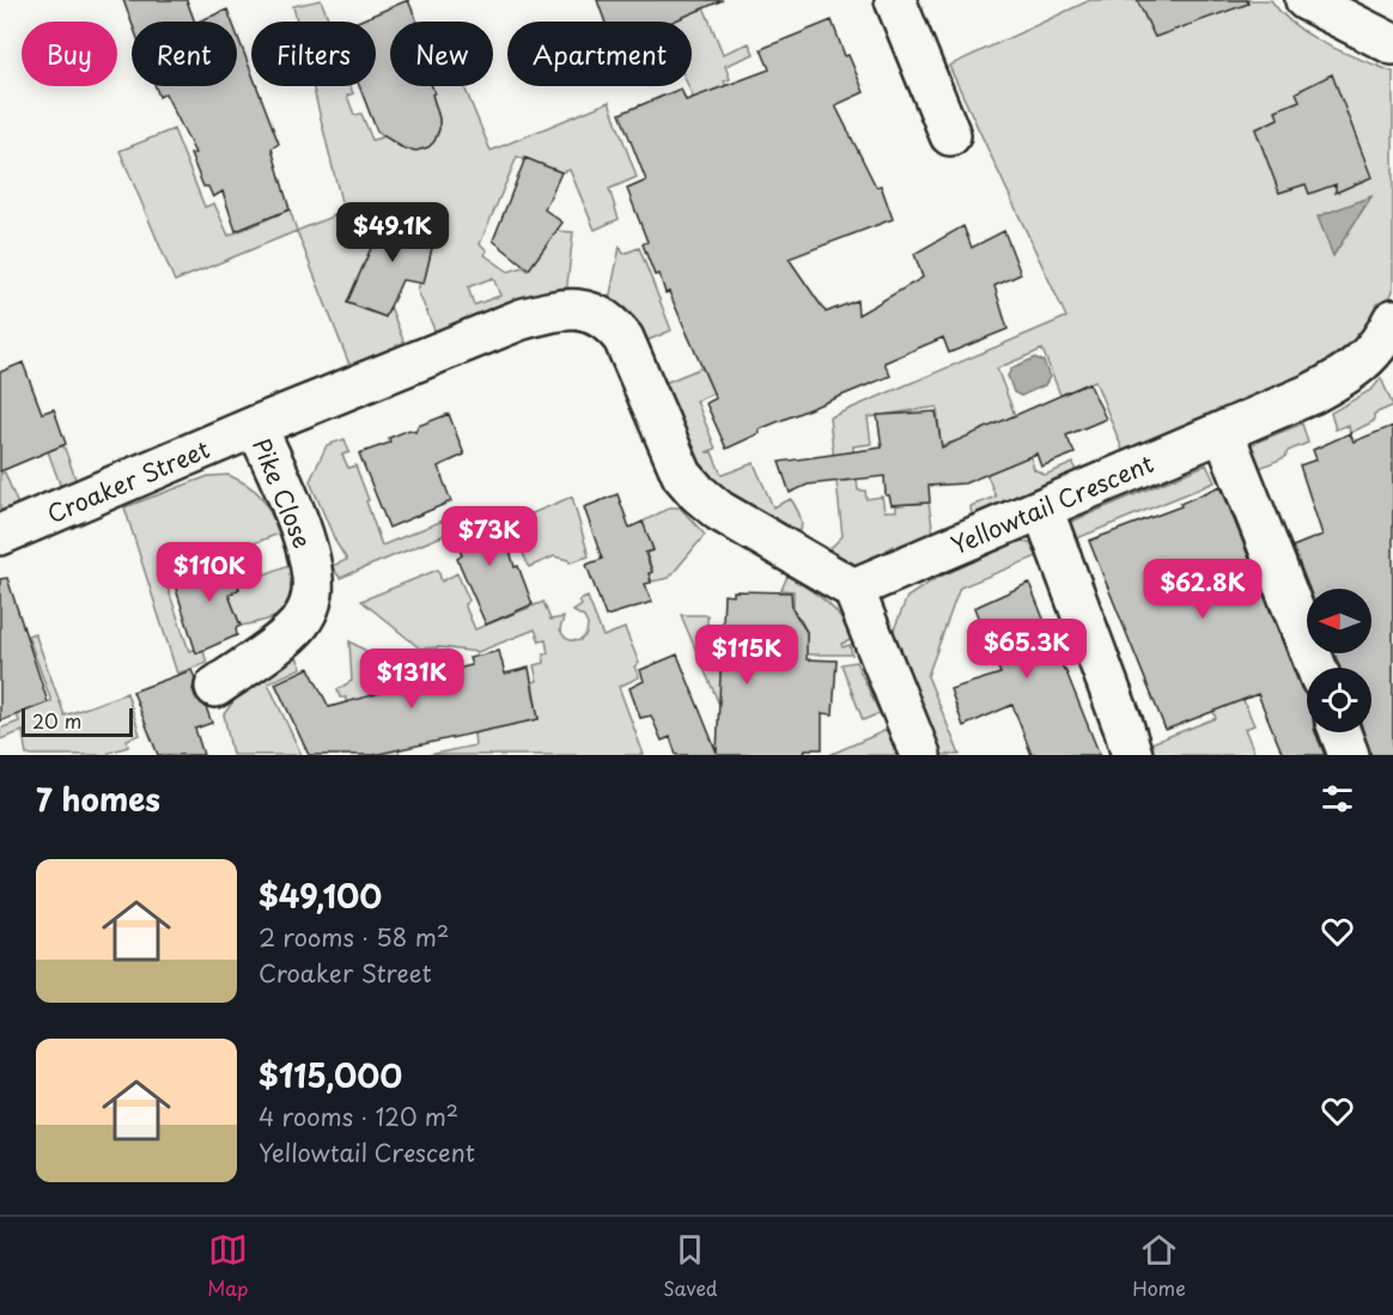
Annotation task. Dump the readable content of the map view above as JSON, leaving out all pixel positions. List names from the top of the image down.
{
  "streets": {
    "street": ["Croaker Street", "Pike Close", "Yellowtail Crescent"]
  },
  "crossings": [
    ["Croaker Street", "Pike Close"],
    ["Croaker Street", "Yellowtail Crescent"]
  ],
  "scale_bar": "20 m",
  "north": "left",
  "page": {
    "chip": [
      "Buy",
      "Rent",
      "Filters",
      "New",
      "Apartment"
    ],
    "price": [
      "$49.1K",
      "$73K",
      "$110K",
      "$62.8K",
      "$65.3K",
      "$115K",
      "$131K"
    ],
    "scale": "20 m",
    "heading": "7 homes",
    "list": [
      {
        "name": "$49,100",
        "note": "2 rooms · 58 m² · Croaker Street"
      },
      {
        "name": "$115,000",
        "note": "4 rooms · 120 m² · Yellowtail Crescent"
      }
    ],
    "tabs": ["Map", "Saved", "Home"]
  }
}
